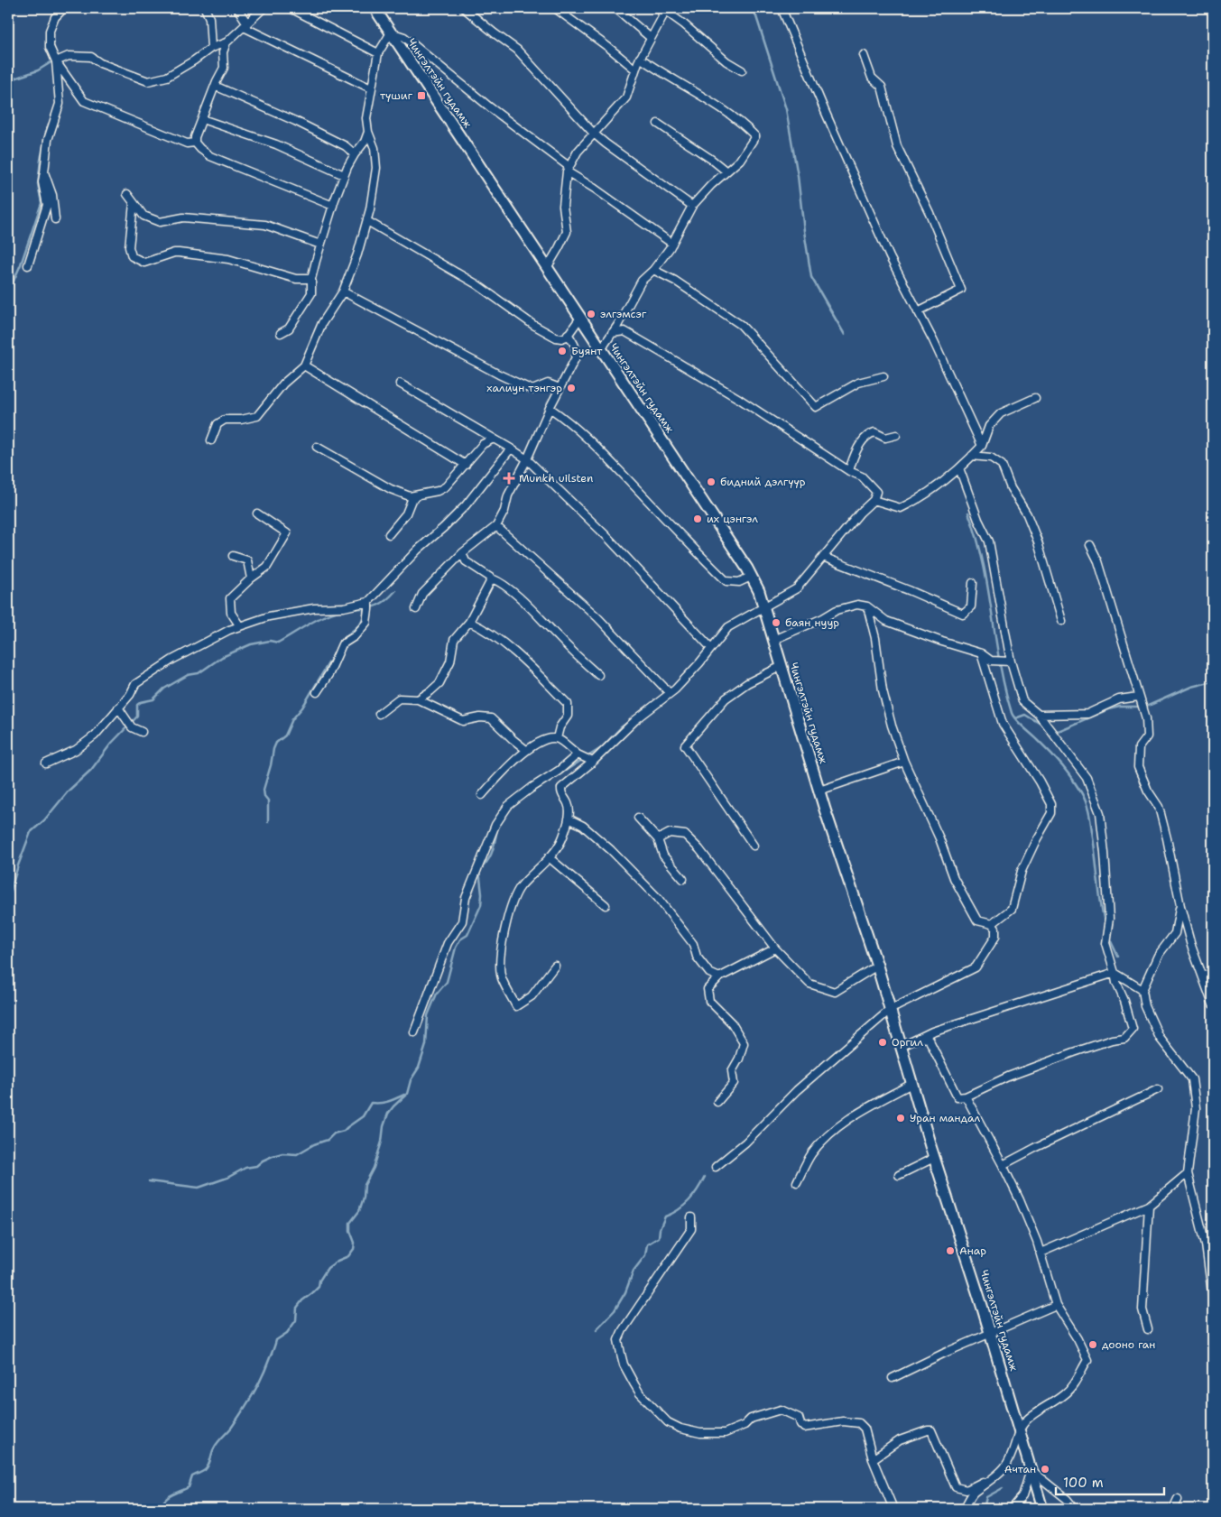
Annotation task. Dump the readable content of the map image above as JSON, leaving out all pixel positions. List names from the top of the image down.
{
  "streets": {
    "main road": ["Чингэлтэйн гудамж"]
  },
  "places": {
    "transit": ["түшиг"],
    "other": [
      "элгэмсэг",
      "Буянт",
      "халиун тэнгэр",
      "бидний дэлгүүр",
      "их цэнгэл",
      "баян нуур",
      "Оргил",
      "Уран мандал",
      "Анар",
      "дооно ган",
      "Ачтан"
    ],
    "health": ["Munkh uilsten"]
  },
  "scale_bar": "100 m"
}
